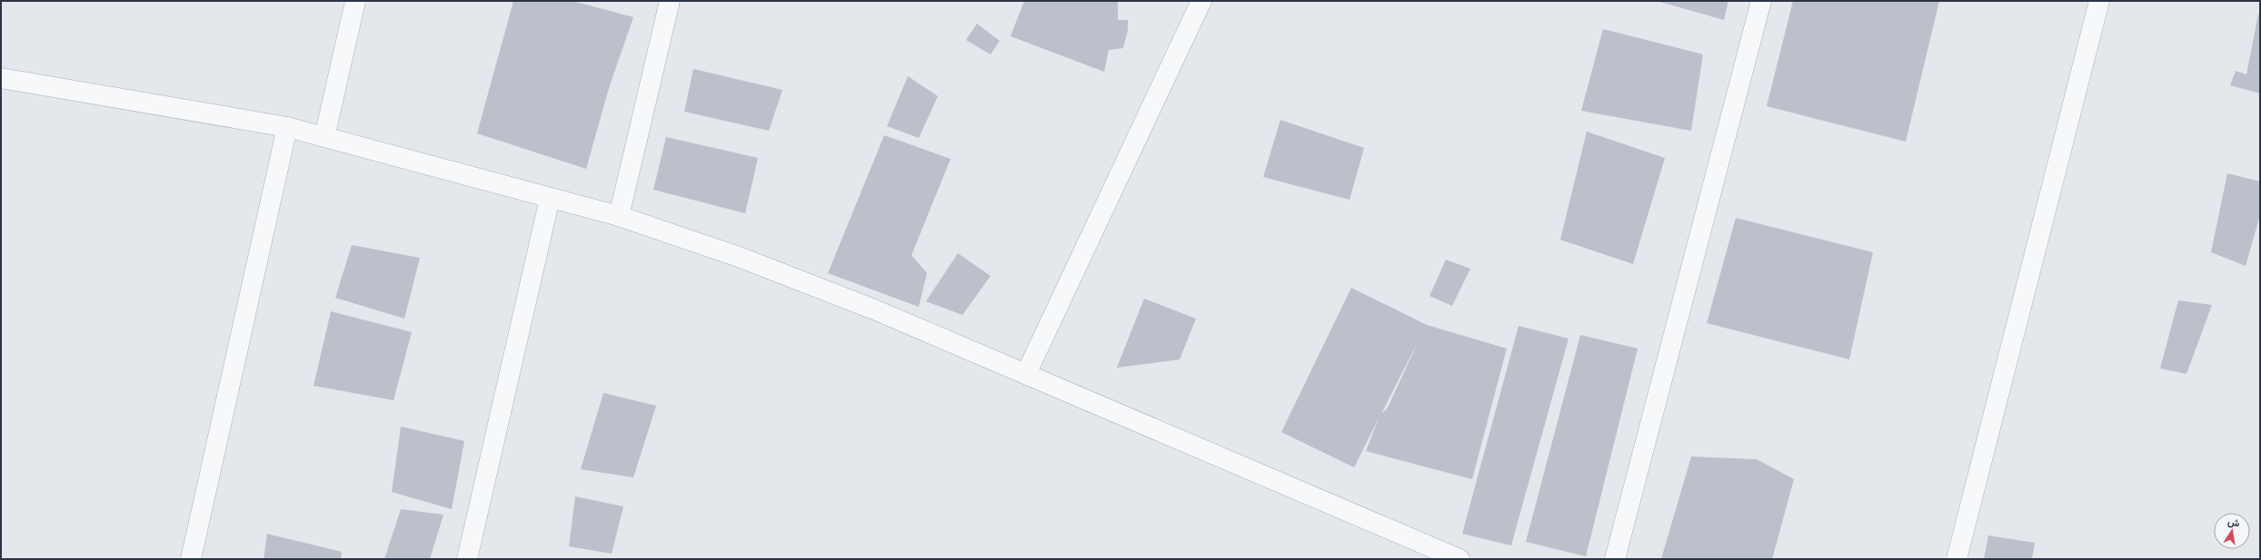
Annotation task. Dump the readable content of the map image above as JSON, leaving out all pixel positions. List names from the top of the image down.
{
  "north": "top"
}
